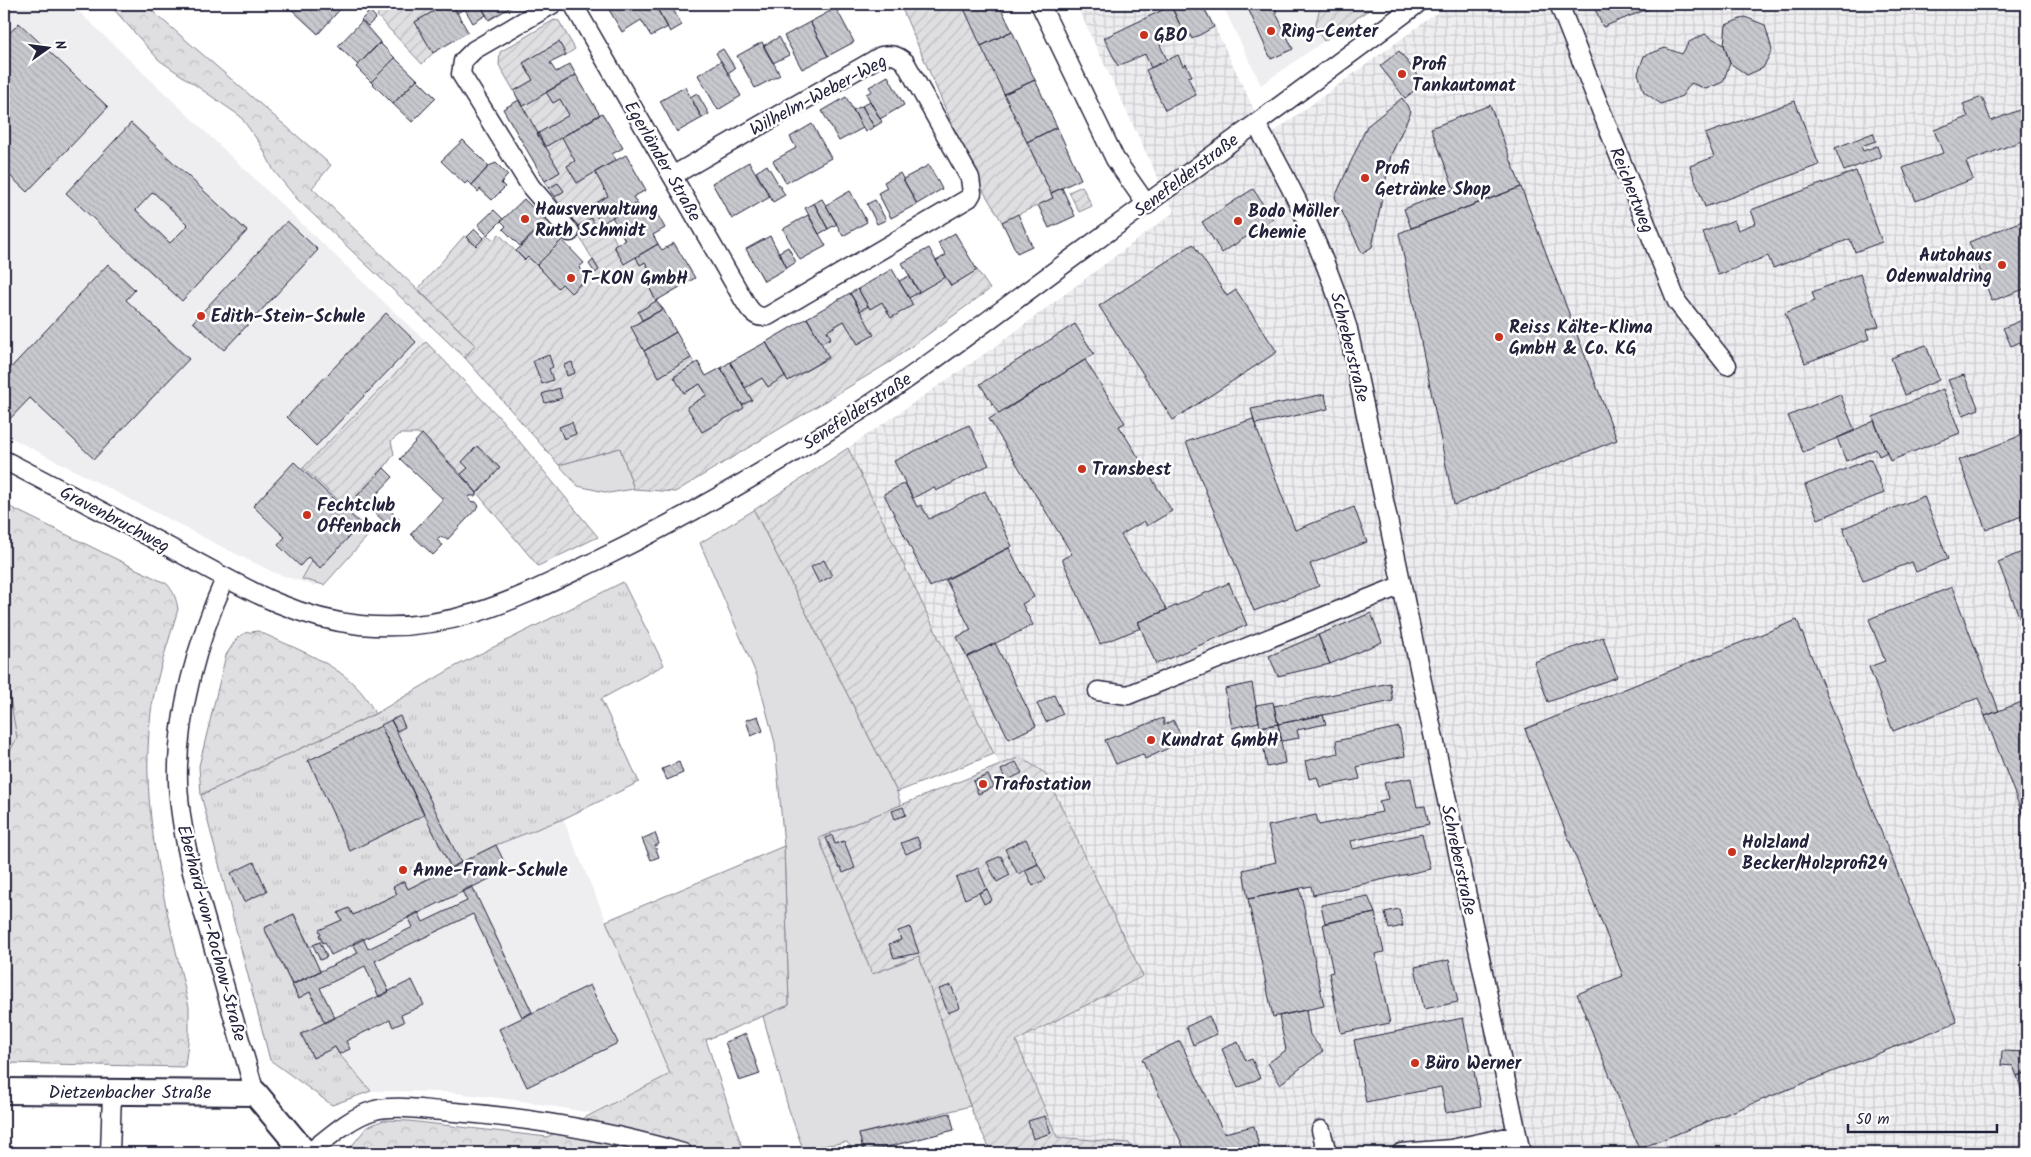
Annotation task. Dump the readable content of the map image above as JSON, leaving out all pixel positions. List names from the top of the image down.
{
  "streets": {
    "main road": ["Eberhard-von-Rochow-Straße", "Dietzenbacher Straße"],
    "street": [
      "Wilhelm-Weber-Weg",
      "Egerländer Straße",
      "Senefelderstraße",
      "Reichertweg",
      "Schreberstraße",
      "Gravenbruchweg"
    ]
  },
  "crossings": [
    ["Wilhelm-Weber-Weg", "Egerländer Straße"],
    ["Senefelderstraße", "Schreberstraße"],
    ["Senefelderstraße", "Gravenbruchweg"],
    ["Senefelderstraße", "Eberhard-von-Rochow-Straße"],
    ["Gravenbruchweg", "Eberhard-von-Rochow-Straße"],
    ["Eberhard-von-Rochow-Straße", "Dietzenbacher Straße"]
  ],
  "places": [
    "Ring-Center",
    "GBO",
    "Profi Tankautomat",
    "Profi Getränke Shop",
    "Hausverwaltung Ruth Schmidt",
    "Bodo Möller Chemie",
    "Autohaus Odenwaldring",
    "T-KON GmbH",
    "Edith-Stein-Schule",
    "Reiss Kälte-Klima GmbH & Co. KG",
    "Transbest",
    "Fechtclub Offenbach",
    "Kundrat GmbH",
    "Trafostation",
    "Holzland Becker/Holzprofi24",
    "Anne-Frank-Schule",
    "Büro Werner"
  ],
  "scale_bar": "50 m",
  "north": "right"
}
